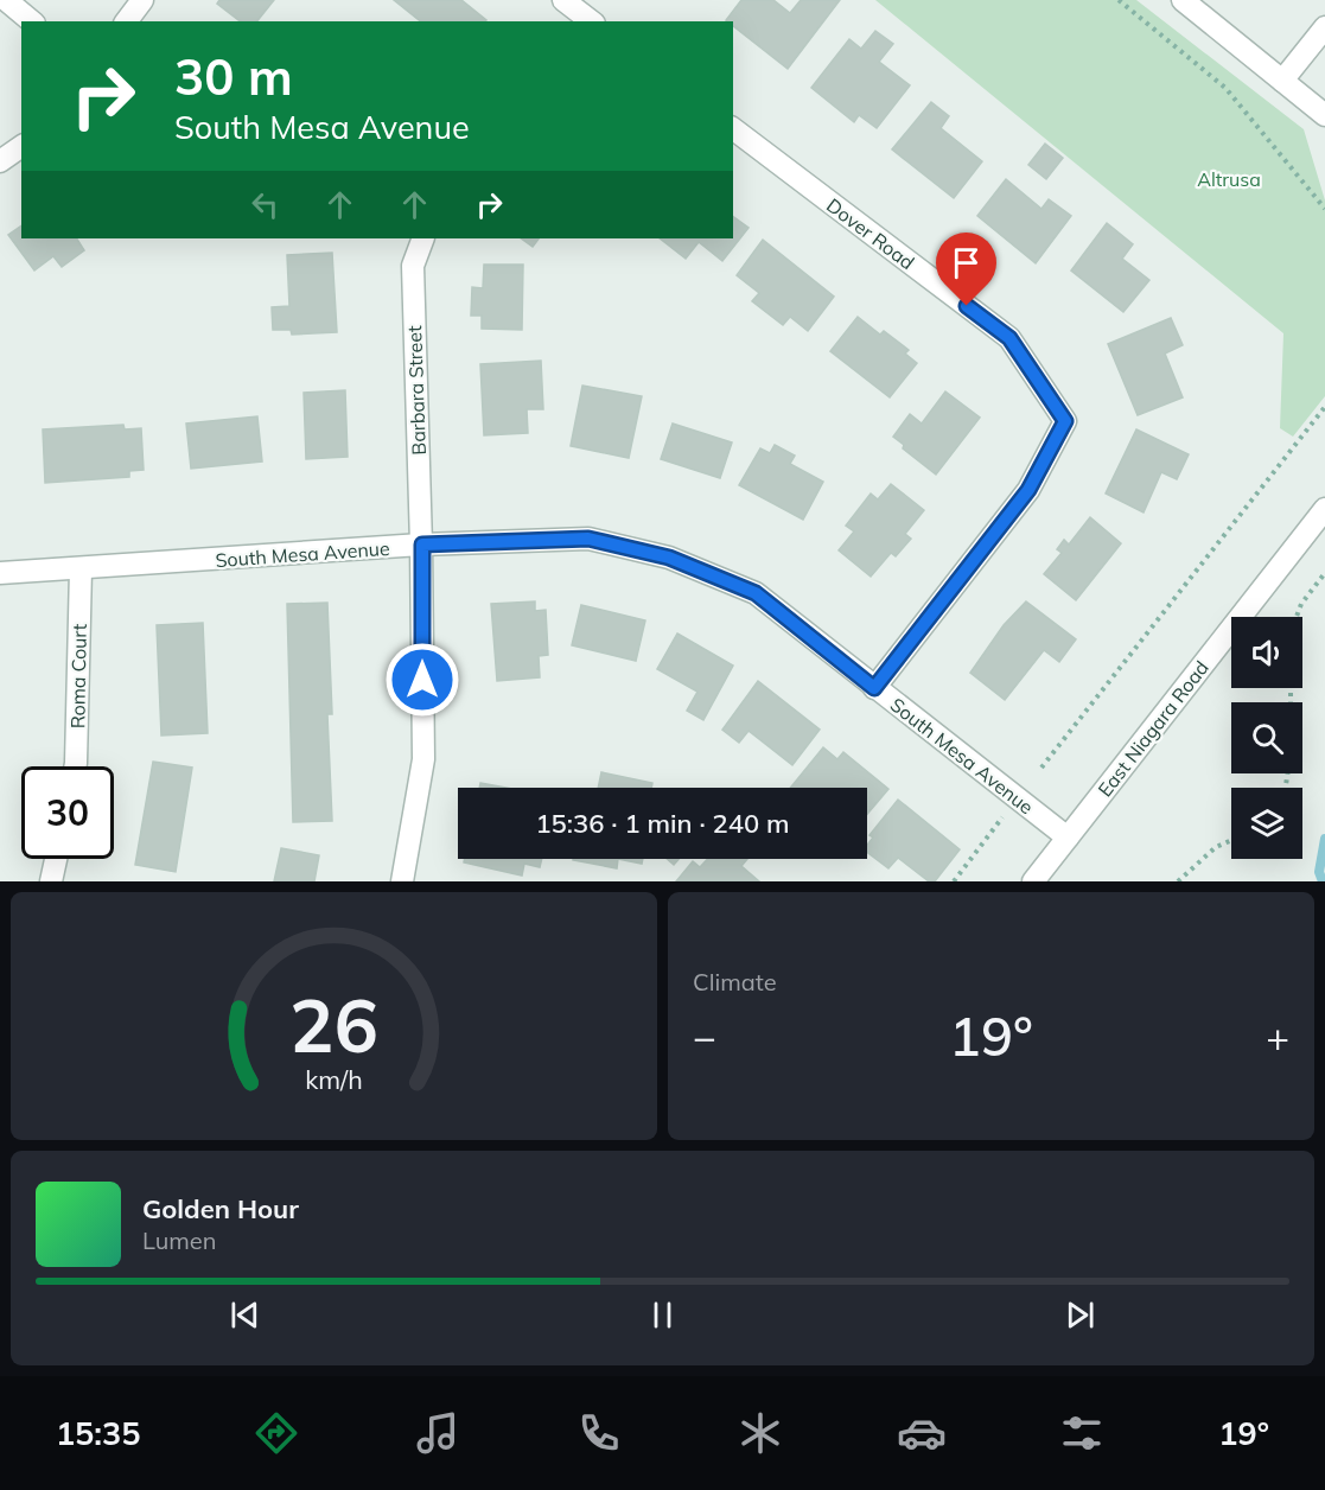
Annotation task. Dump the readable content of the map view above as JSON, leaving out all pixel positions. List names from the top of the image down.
{
  "streets": {
    "street": [
      "Dover Road",
      "Barbara Street",
      "South Mesa Avenue",
      "Roma Court",
      "East Niagara Road"
    ]
  },
  "crossings": [
    ["Dover Road", "South Mesa Avenue"],
    ["Barbara Street", "South Mesa Avenue"],
    ["South Mesa Avenue", "Roma Court"],
    ["South Mesa Avenue", "East Niagara Road"]
  ],
  "parks": ["Altrusa"],
  "page": {
    "turn": ["30 m", "South Mesa Avenue"],
    "limit": "30",
    "trip": "15:36 · 1 min · 240 m",
    "tile": "Climate",
    "heat": ["−", "19°", "+"],
    "song": ["Golden Hour", "Lumen"],
    "tabs": ["15:35", "19°"],
    "gauge": ["26", "km/h"]
  }
}
